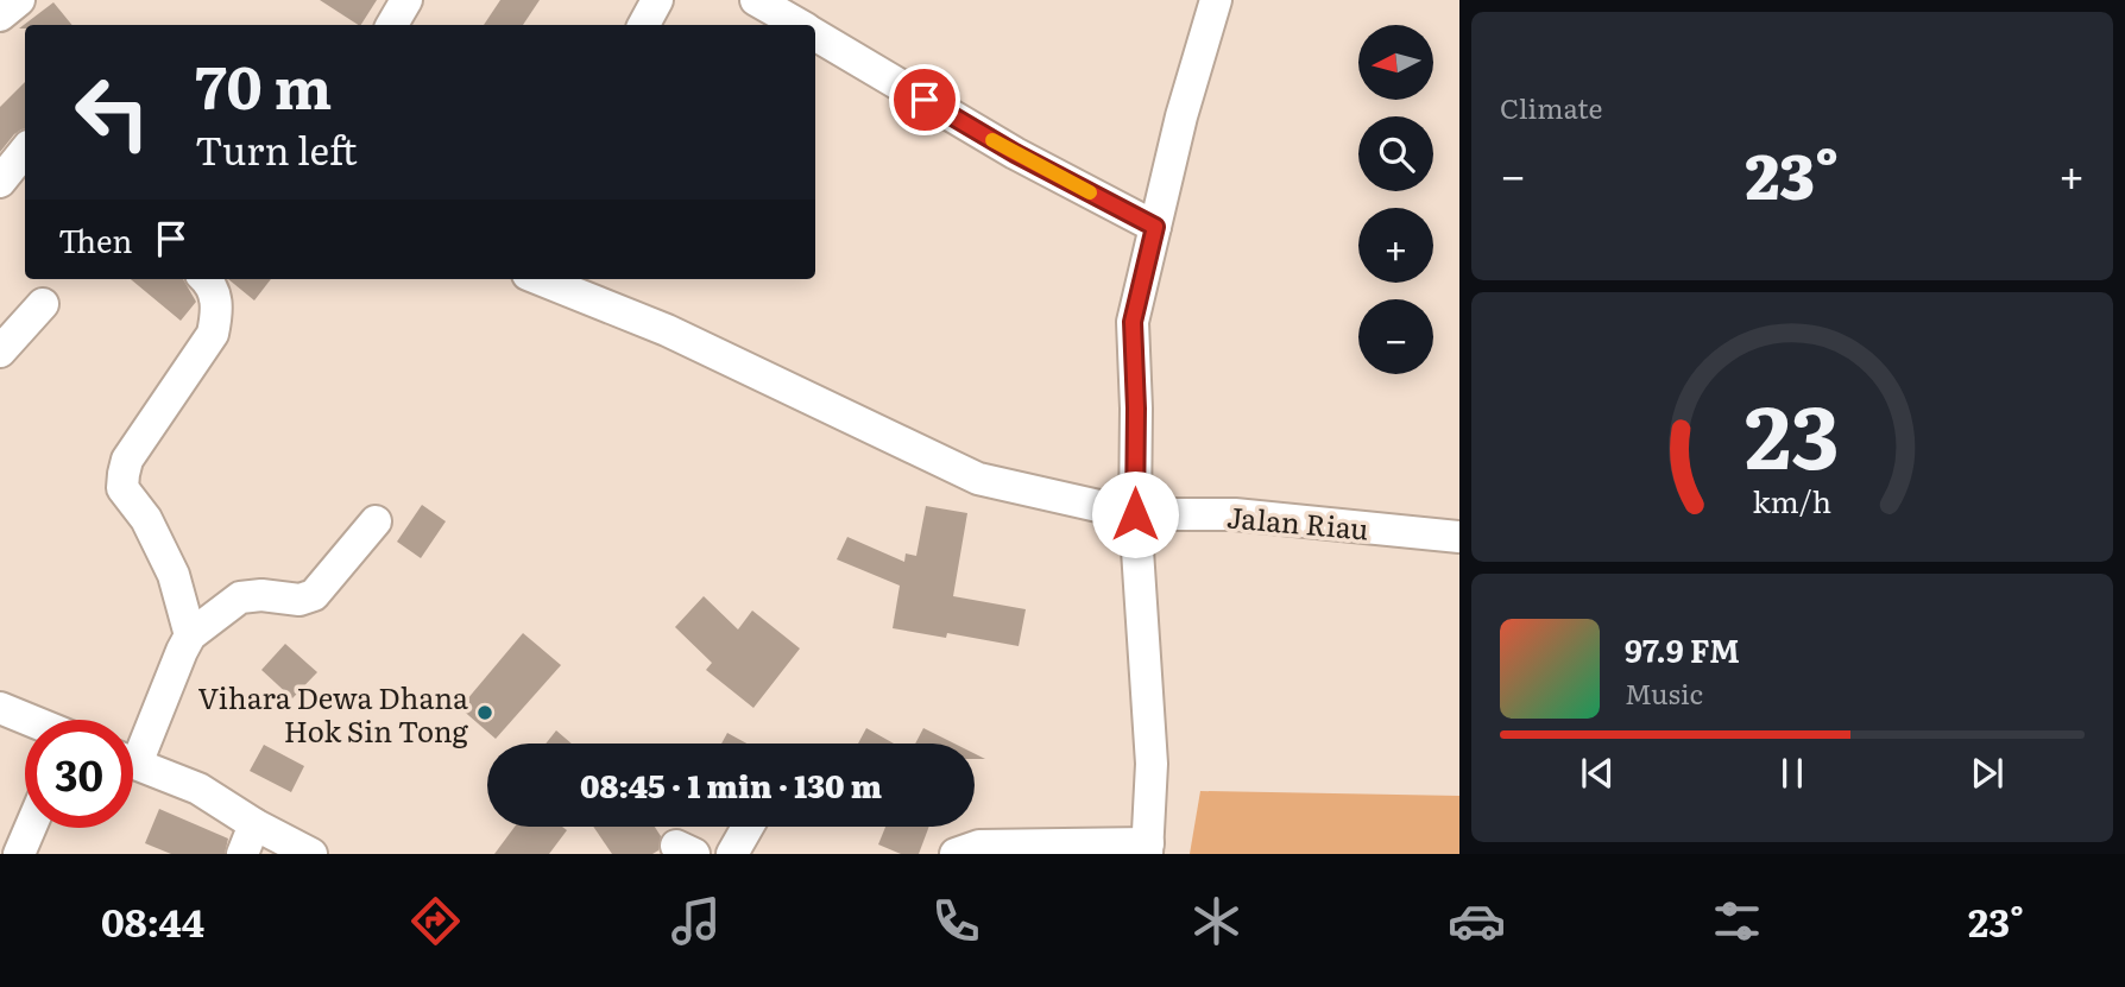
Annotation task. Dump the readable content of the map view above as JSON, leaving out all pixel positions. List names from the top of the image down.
{
  "streets": {
    "street": ["Jalan Riau"]
  },
  "places": ["Vihara Dewa Dhana Hok Sin Tong"],
  "north": "left",
  "page": {
    "tile": "Climate",
    "map_buttons": ["+", "−"],
    "turn": ["70 m", "Turn left"],
    "heat": ["−", "23°", "+"],
    "then": "Then",
    "song": ["97.9 FM", "Music"],
    "limit": "30",
    "trip": "08:45 · 1 min · 130 m",
    "tabs": ["08:44", "23°"],
    "gauge": ["23", "km/h"]
  }
}
